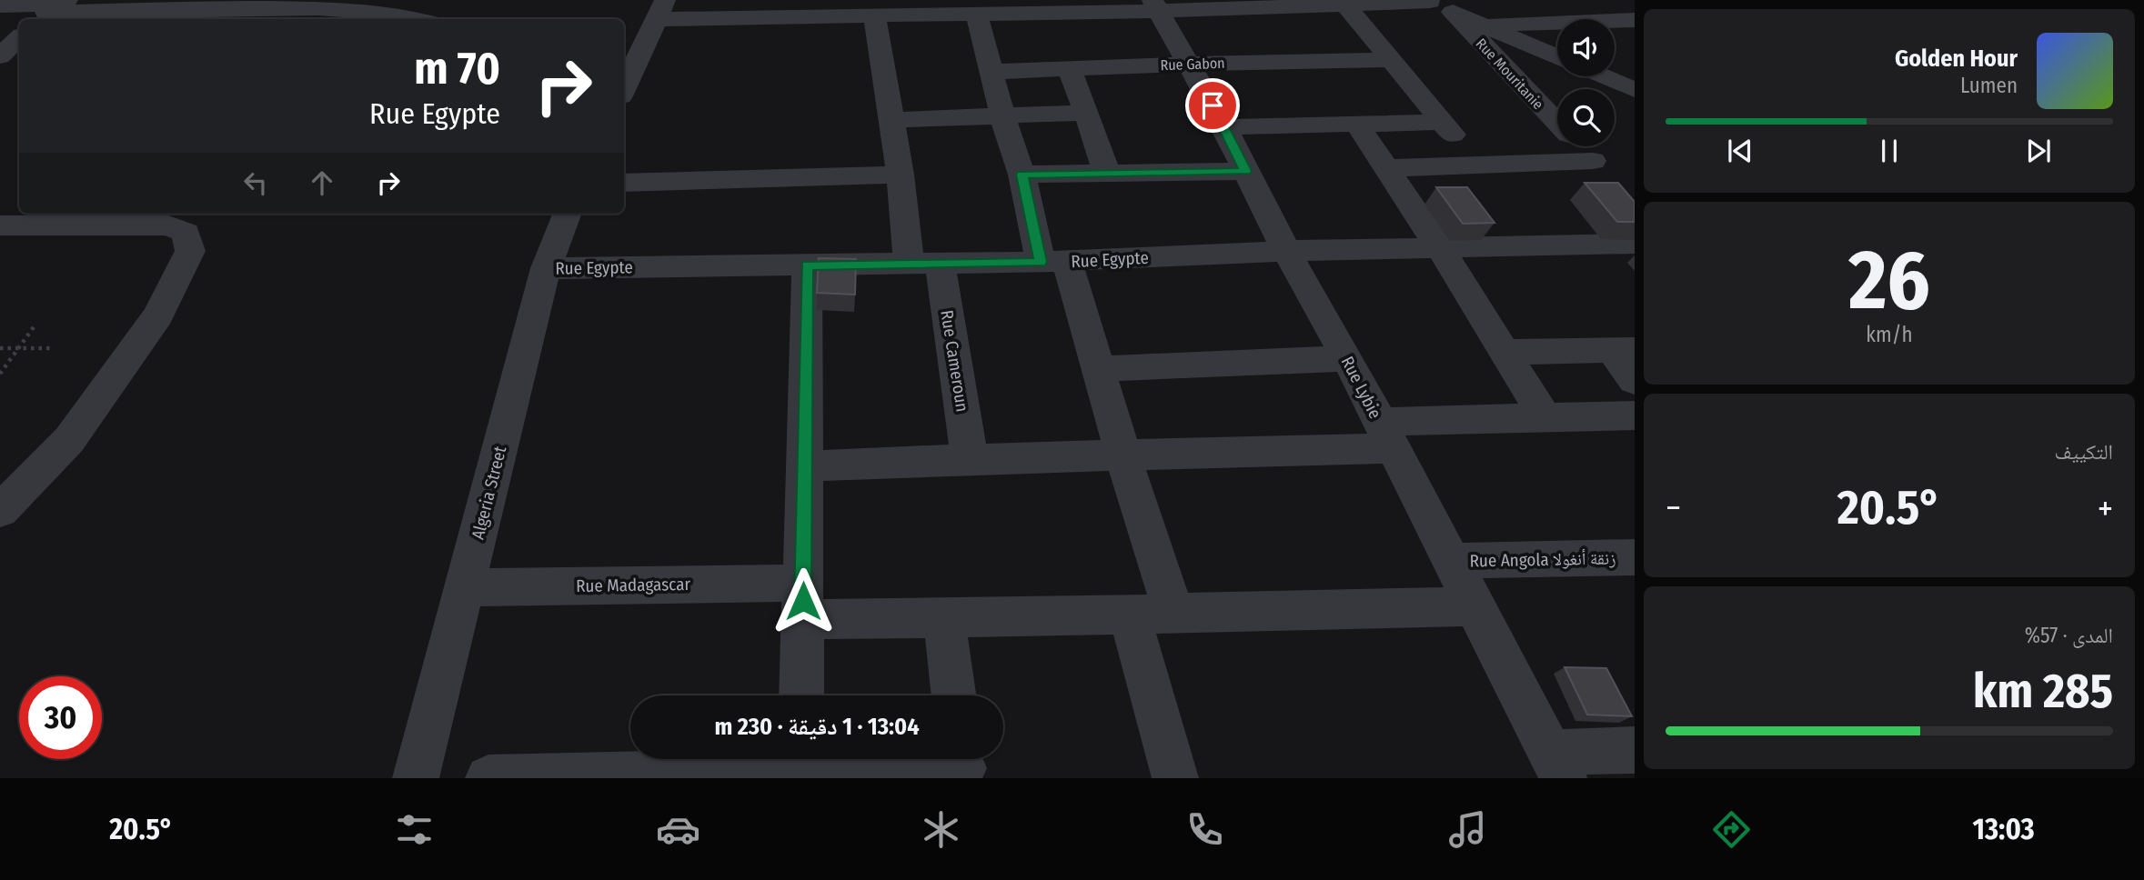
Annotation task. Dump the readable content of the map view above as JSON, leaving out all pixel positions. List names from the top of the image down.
{
  "streets": {
    "street": [
      "Rue Gabon",
      "Rue Mouritanie",
      "Rue Egypte",
      "Rue Cameroun",
      "Rue Lybie",
      "Algeria Street",
      "Rue Angola زنقة أنغولا",
      "Rue Madagascar"
    ]
  },
  "crossings": [
    ["Rue Gabon", "Rue Lybie"],
    ["Rue Egypte", "Rue Cameroun"],
    ["Rue Egypte", "Rue Lybie"],
    ["Rue Egypte", "Algeria Street"],
    ["Rue Lybie", "Rue Angola زنقة أنغولا"],
    ["Rue Lybie", "Rue Madagascar"],
    ["Algeria Street", "Rue Madagascar"]
  ],
  "page": {
    "turn": ["70 m", "Rue Egypte"],
    "song": ["Golden Hour", "Lumen"],
    "tile": [
      ["26", "km/h"],
      "التكييف",
      ["المدى · 57%", "285 km"]
    ],
    "heat": ["−", "20.5°", "+"],
    "limit": "30",
    "trip": "13:04 · 1 دقيقة · 230 m",
    "tabs": ["13:03", "20.5°"]
  }
}
